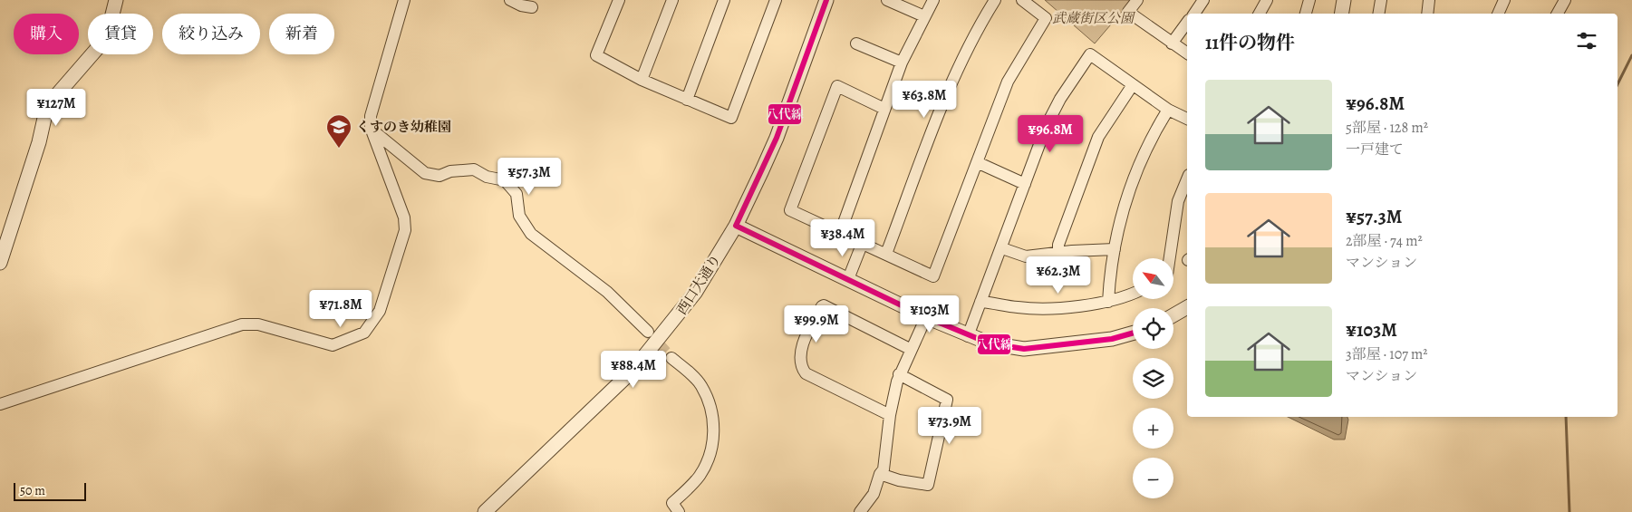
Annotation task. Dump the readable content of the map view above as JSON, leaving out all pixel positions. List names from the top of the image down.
{
  "streets": {
    "street": ["西口大通り"]
  },
  "parks": ["武蔵街区公園"],
  "places": {
    "school or university": ["くすのき幼稚園"]
  },
  "lines": ["transit line 八代線"],
  "scale_bar": "50 m",
  "north": "top left",
  "page": {
    "chip": [
      "購入",
      "賃貸",
      "絞り込み",
      "新着"
    ],
    "heading": "11件の物件",
    "list": [
      {
        "name": "¥96.8M",
        "note": "5部屋 · 128 m² · 一戸建て"
      },
      {
        "name": "¥57.3M",
        "note": "2部屋 · 74 m² · マンション"
      },
      {
        "name": "¥103M",
        "note": "3部屋 · 107 m² · マンション"
      }
    ],
    "price": [
      "¥63.8M",
      "¥127M",
      "¥96.8M",
      "¥57.3M",
      "¥38.4M",
      "¥62.3M",
      "¥71.8M",
      "¥103M",
      "¥99.9M",
      "¥88.4M",
      "¥73.9M"
    ],
    "map_buttons": ["+", "−"],
    "scale": "50 m"
  }
}
